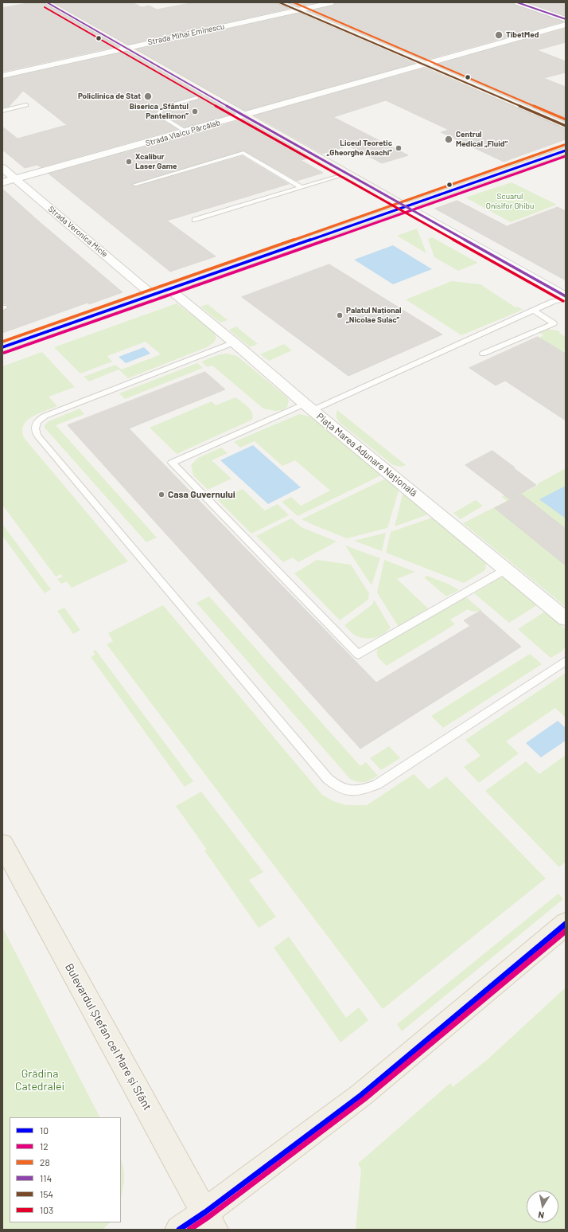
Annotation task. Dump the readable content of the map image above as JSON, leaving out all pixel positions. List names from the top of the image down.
{
  "streets": {
    "main road": ["Bulevardul Ștefan cel Mare și Sfânt"],
    "street": [
      "Strada Mihai Eminescu",
      "Strada Vlaicu Pârcălab",
      "Strada Veronica Micle",
      "Piața Marea Adunare Națională"
    ]
  },
  "crossings": [
    ["Strada Vlaicu Pârcălab", "Strada Veronica Micle"]
  ],
  "parks": ["Scuarul Onisifor Ghibu", "Grădina Catedralei"],
  "places": [
    "TibetMed",
    "Policlinica de Stat",
    "Biserica „Sfântul Pantelimon”",
    "Centrul Medical „Fluid“",
    "Liceul Teoretic „Gheorghe Asachi”",
    "Xcalibur Laser Game",
    "Palatul Național „Nicolae Sulac”",
    "Casa Guvernului"
  ],
  "lines": [
    "transit line 28",
    "transit line 114",
    "transit line 154",
    "transit line 103",
    "transit line 10",
    "transit line 12"
  ],
  "legend": [
    "10",
    "12",
    "28",
    "114",
    "154",
    "103"
  ],
  "north": "bottom"
}
